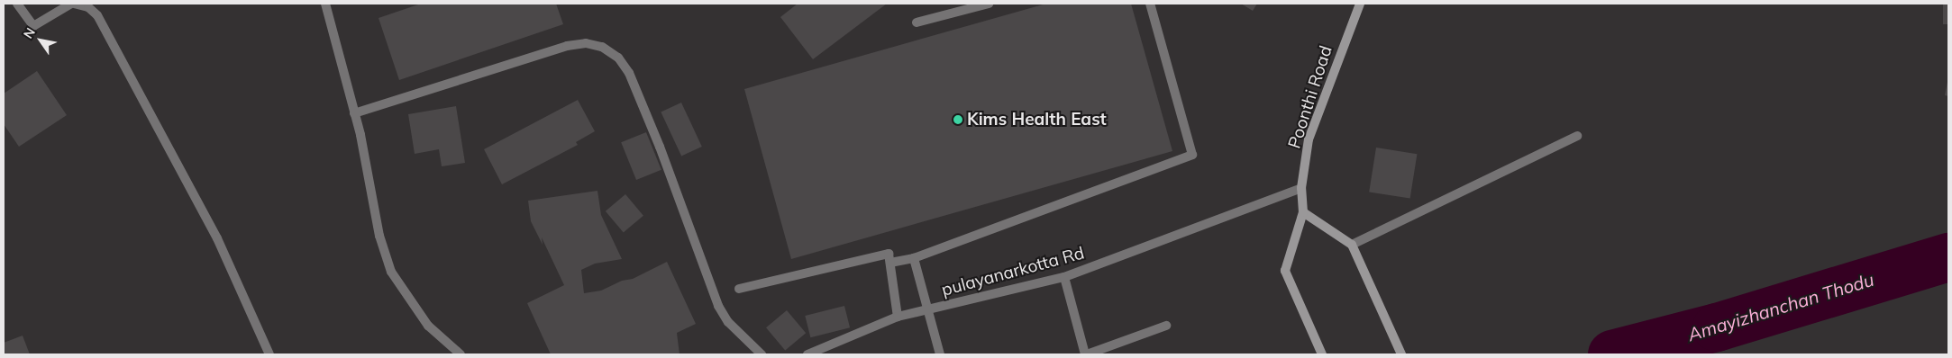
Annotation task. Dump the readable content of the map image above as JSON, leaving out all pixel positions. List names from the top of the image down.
{
  "streets": {
    "main road": ["Poonthi Road"],
    "street": ["pulayanarkotta Rd"]
  },
  "crossings": [
    ["Poonthi Road", "pulayanarkotta Rd"]
  ],
  "water": ["Amayizhanchan Thodu"],
  "places": ["Kims Health East"],
  "north": "top left"
}
